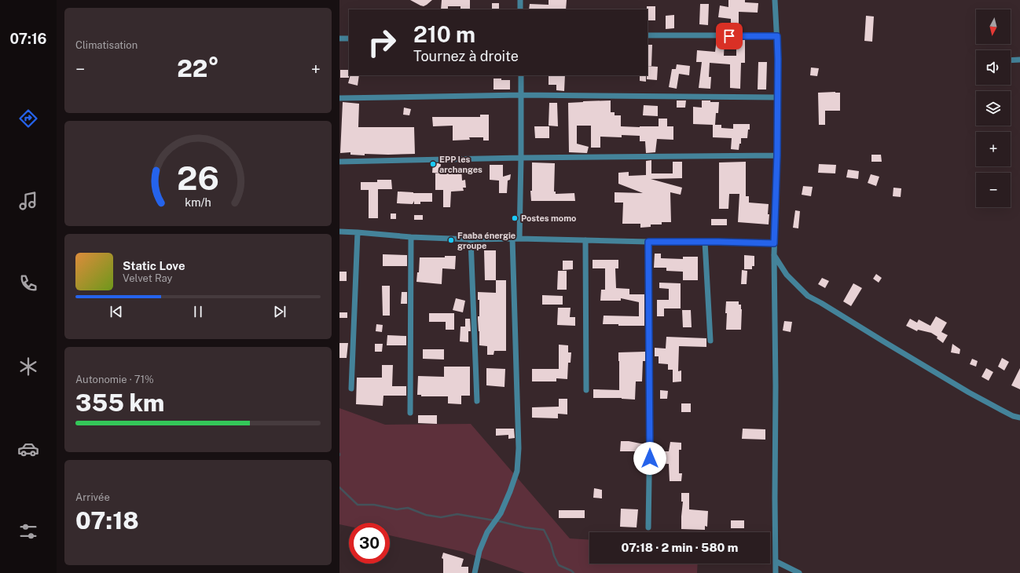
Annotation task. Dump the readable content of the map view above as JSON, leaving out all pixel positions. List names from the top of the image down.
{
  "places": ["EPP les archanges", "Postes momo", "Faaba énergie groupe"],
  "north": "bottom",
  "page": {
    "tabs": "07:16",
    "tile": [
      "Climatisation",
      ["Autonomie · 71%", "355 km"],
      ["Arrivée", "07:18"]
    ],
    "map_buttons": ["+", "−"],
    "turn": ["210 m", "Tournez à droite"],
    "heat": ["−", "22°", "+"],
    "song": ["Static Love", "Velvet Ray"],
    "limit": "30",
    "trip": "07:18 · 2 min · 580 m",
    "gauge": ["26", "km/h"]
  }
}
